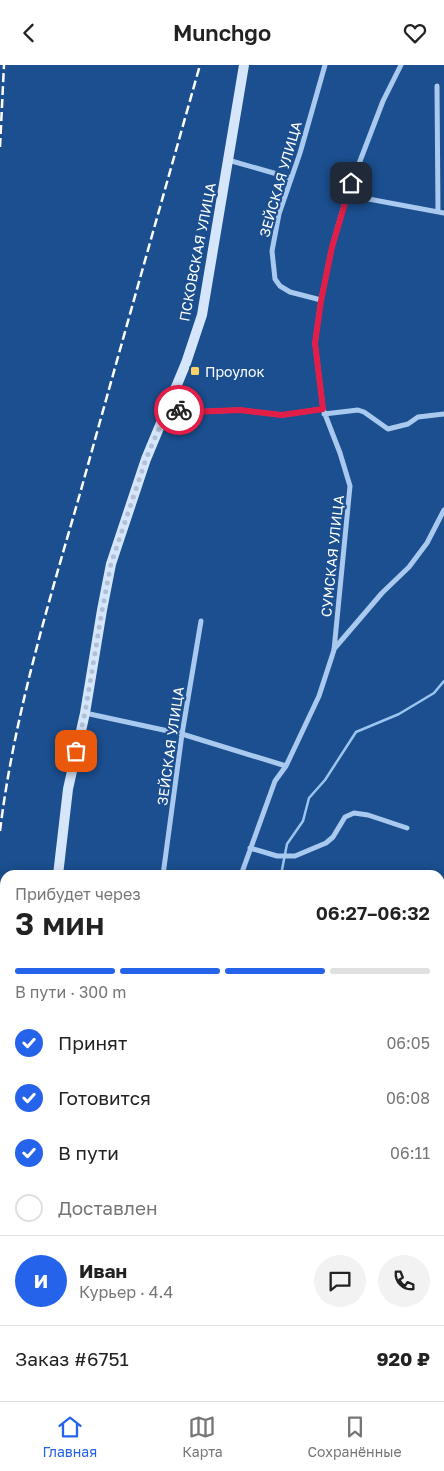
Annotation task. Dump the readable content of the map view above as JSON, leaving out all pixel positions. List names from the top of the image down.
{
  "streets": {
    "street": ["ЗЕЙСКАЯ УЛИЦА", "ПСКОВСКАЯ УЛИЦА", "СУМСКАЯ УЛИЦА"]
  },
  "crossings": [
    ["ЗЕЙСКАЯ УЛИЦА", "СУМСКАЯ УЛИЦА"]
  ],
  "places": {
    "transit": ["Проулок"]
  },
  "page": {
    "header": "Munchgo",
    "heading": ["3 мин", "Прибудет через", "06:27–06:32"],
    "panel": [
      "Иван",
      "Курьер · 4.4",
      "Заказ #6751",
      "920 ₽"
    ],
    "bar": "В пути · 300 m",
    "list": [
      ["Принят", "06:05"],
      ["Готовится", "06:08"],
      ["В пути", "06:11"],
      "Доставлен"
    ],
    "round": "И",
    "tabs": ["Главная", "Карта", "Сохранённые"]
  }
}
